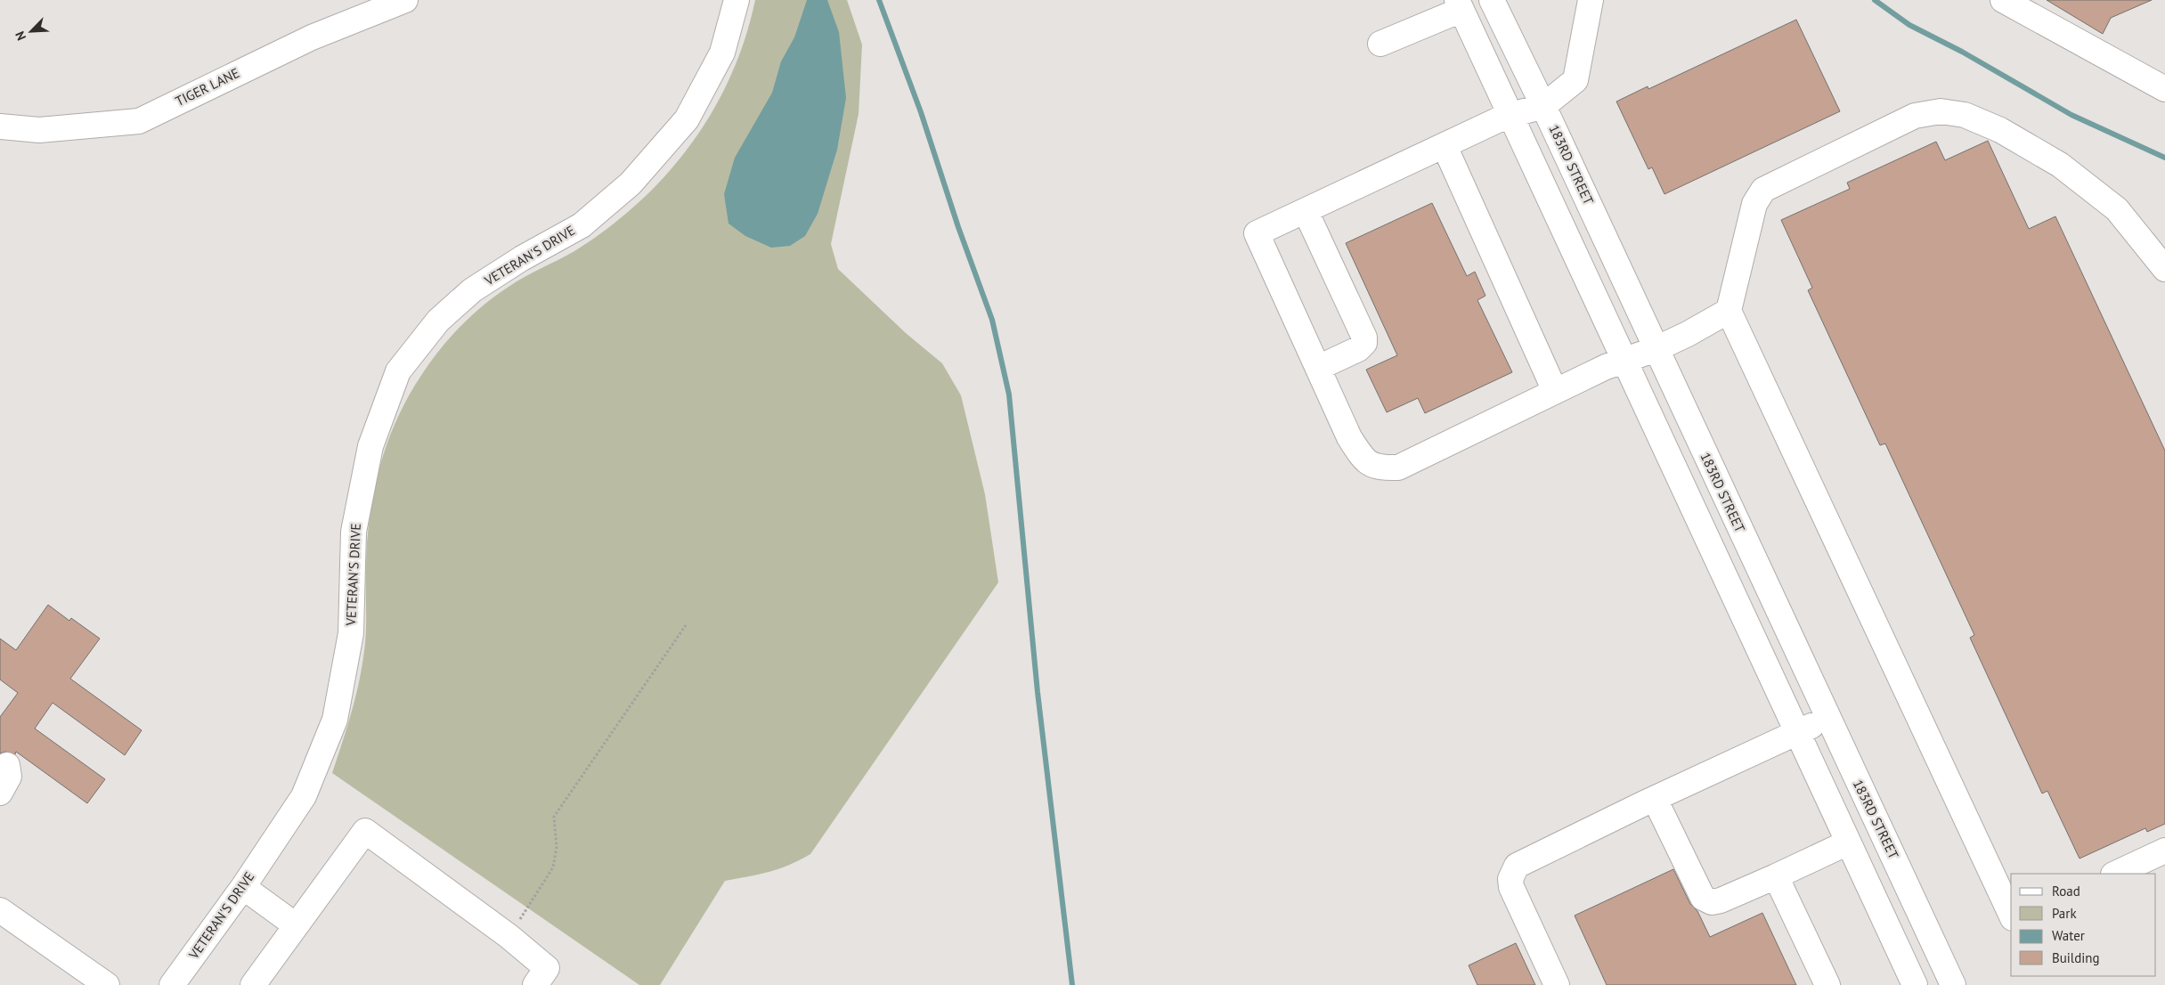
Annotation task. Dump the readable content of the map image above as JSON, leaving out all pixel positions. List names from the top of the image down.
{
  "streets": {
    "street": ["TIGER LANE", "183RD STREET", "VETERAN'S DRIVE"]
  },
  "legend": [
    "Road",
    "Park",
    "Water",
    "Building"
  ],
  "north": "bottom left"
}
